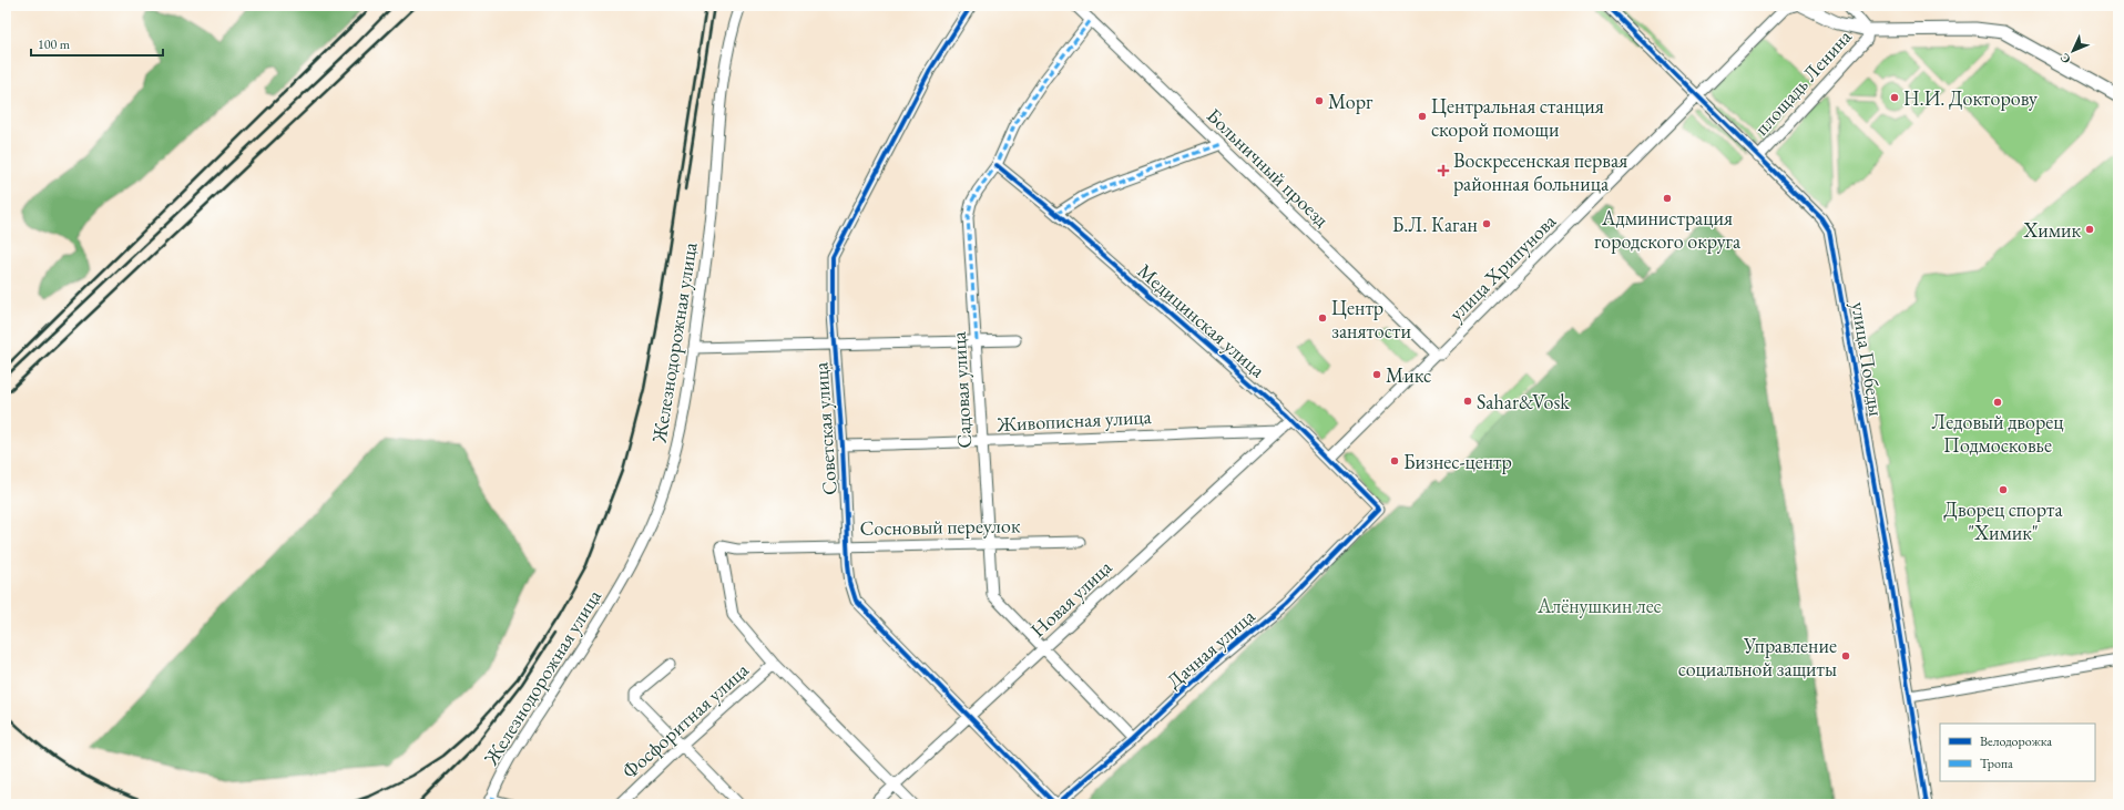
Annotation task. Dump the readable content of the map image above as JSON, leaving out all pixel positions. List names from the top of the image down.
{
  "streets": {
    "street": [
      "площадь Ленина",
      "Больничный проезд",
      "улица Хрипунова",
      "Медицинская улица",
      "Железнодорожная улица",
      "улица Победы",
      "Садовая улица",
      "Живописная улица",
      "Советская улица",
      "Сосновый переулок",
      "Новая улица",
      "Дачная улица",
      "Фосфоритная улица"
    ]
  },
  "crossings": [
    ["площадь Ленина", "улица Победы"],
    ["Больничный проезд", "улица Хрипунова"],
    ["Больничный проезд", "Садовая улица"],
    ["улица Хрипунова", "Медицинская улица"],
    ["улица Хрипунова", "улица Победы"],
    ["Медицинская улица", "Садовая улица"],
    ["Медицинская улица", "Новая улица"],
    ["Медицинская улица", "Дачная улица"],
    ["Садовая улица", "Живописная улица"],
    ["Садовая улица", "Сосновый переулок"],
    ["Садовая улица", "Новая улица"],
    ["Садовая улица", "Дачная улица"],
    ["Живописная улица", "Советская улица"],
    ["Живописная улица", "Новая улица"],
    ["Советская улица", "Сосновый переулок"],
    ["Советская улица", "Новая улица"],
    ["Советская улица", "Дачная улица"],
    ["Сосновый переулок", "Фосфоритная улица"]
  ],
  "parks": ["Алёнушкин лес"],
  "places": {
    "other": [
      "Н.И. Докторову",
      "Морг",
      "Центральная станция скорой помощи",
      "Администрация городского округа",
      "Б.Л. Каган",
      "Химик",
      "Центр занятости",
      "Микс",
      "Sahar&Vosk",
      "Ледовый дворец Подмосковье",
      "Бизнес-центр",
      "Дворец спорта \"Химик\"",
      "Управление социальной защиты"
    ],
    "health": ["Воскресенская первая районная больница"]
  },
  "legend": ["Велодорожка", "Тропа"],
  "scale_bar": "100 m",
  "north": "bottom left"
}
